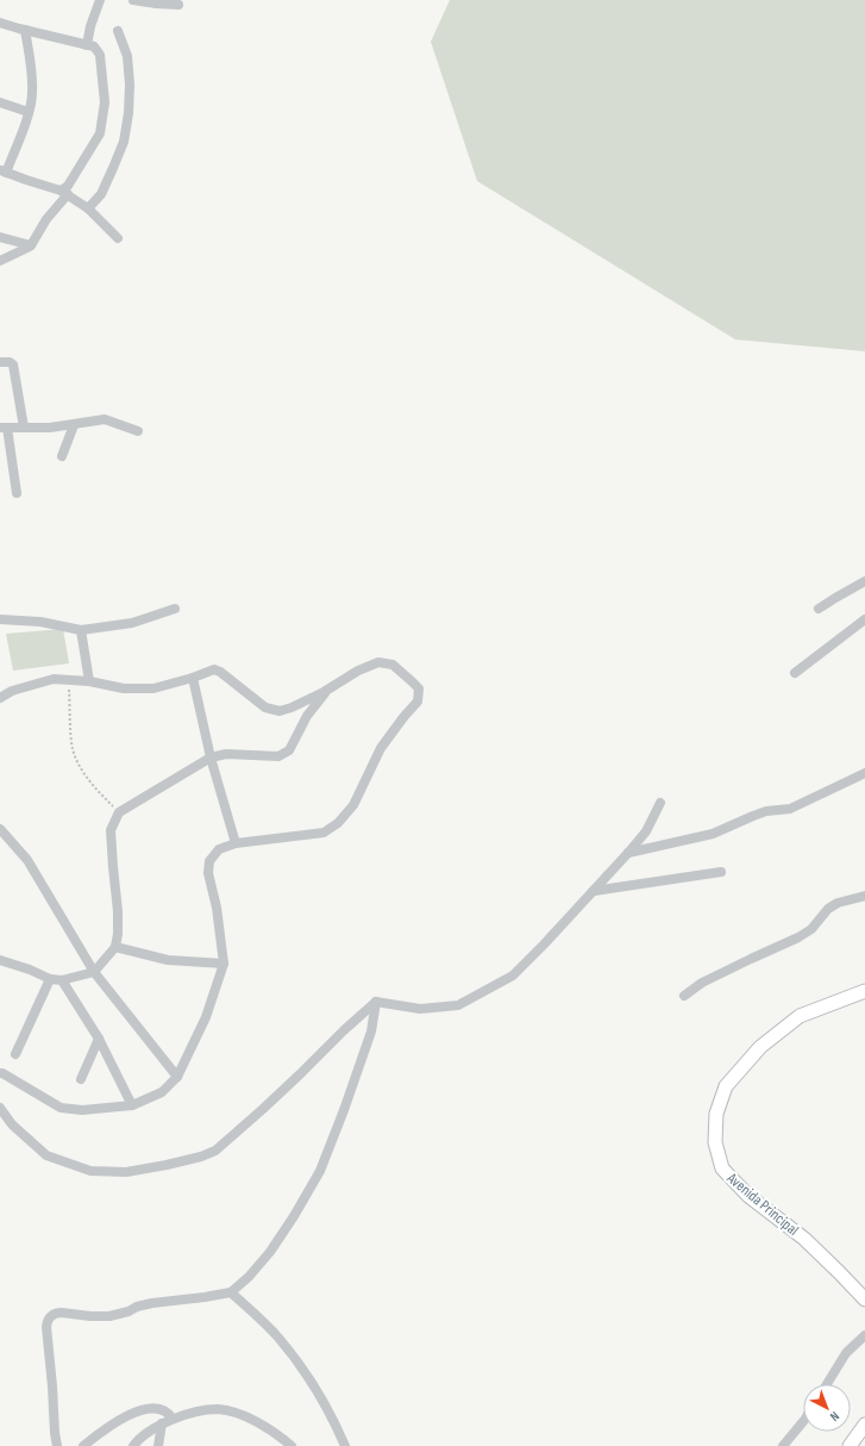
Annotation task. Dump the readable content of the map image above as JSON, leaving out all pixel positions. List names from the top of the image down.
{
  "streets": {
    "street": ["Avenida Principal"]
  },
  "north": "bottom right"
}
